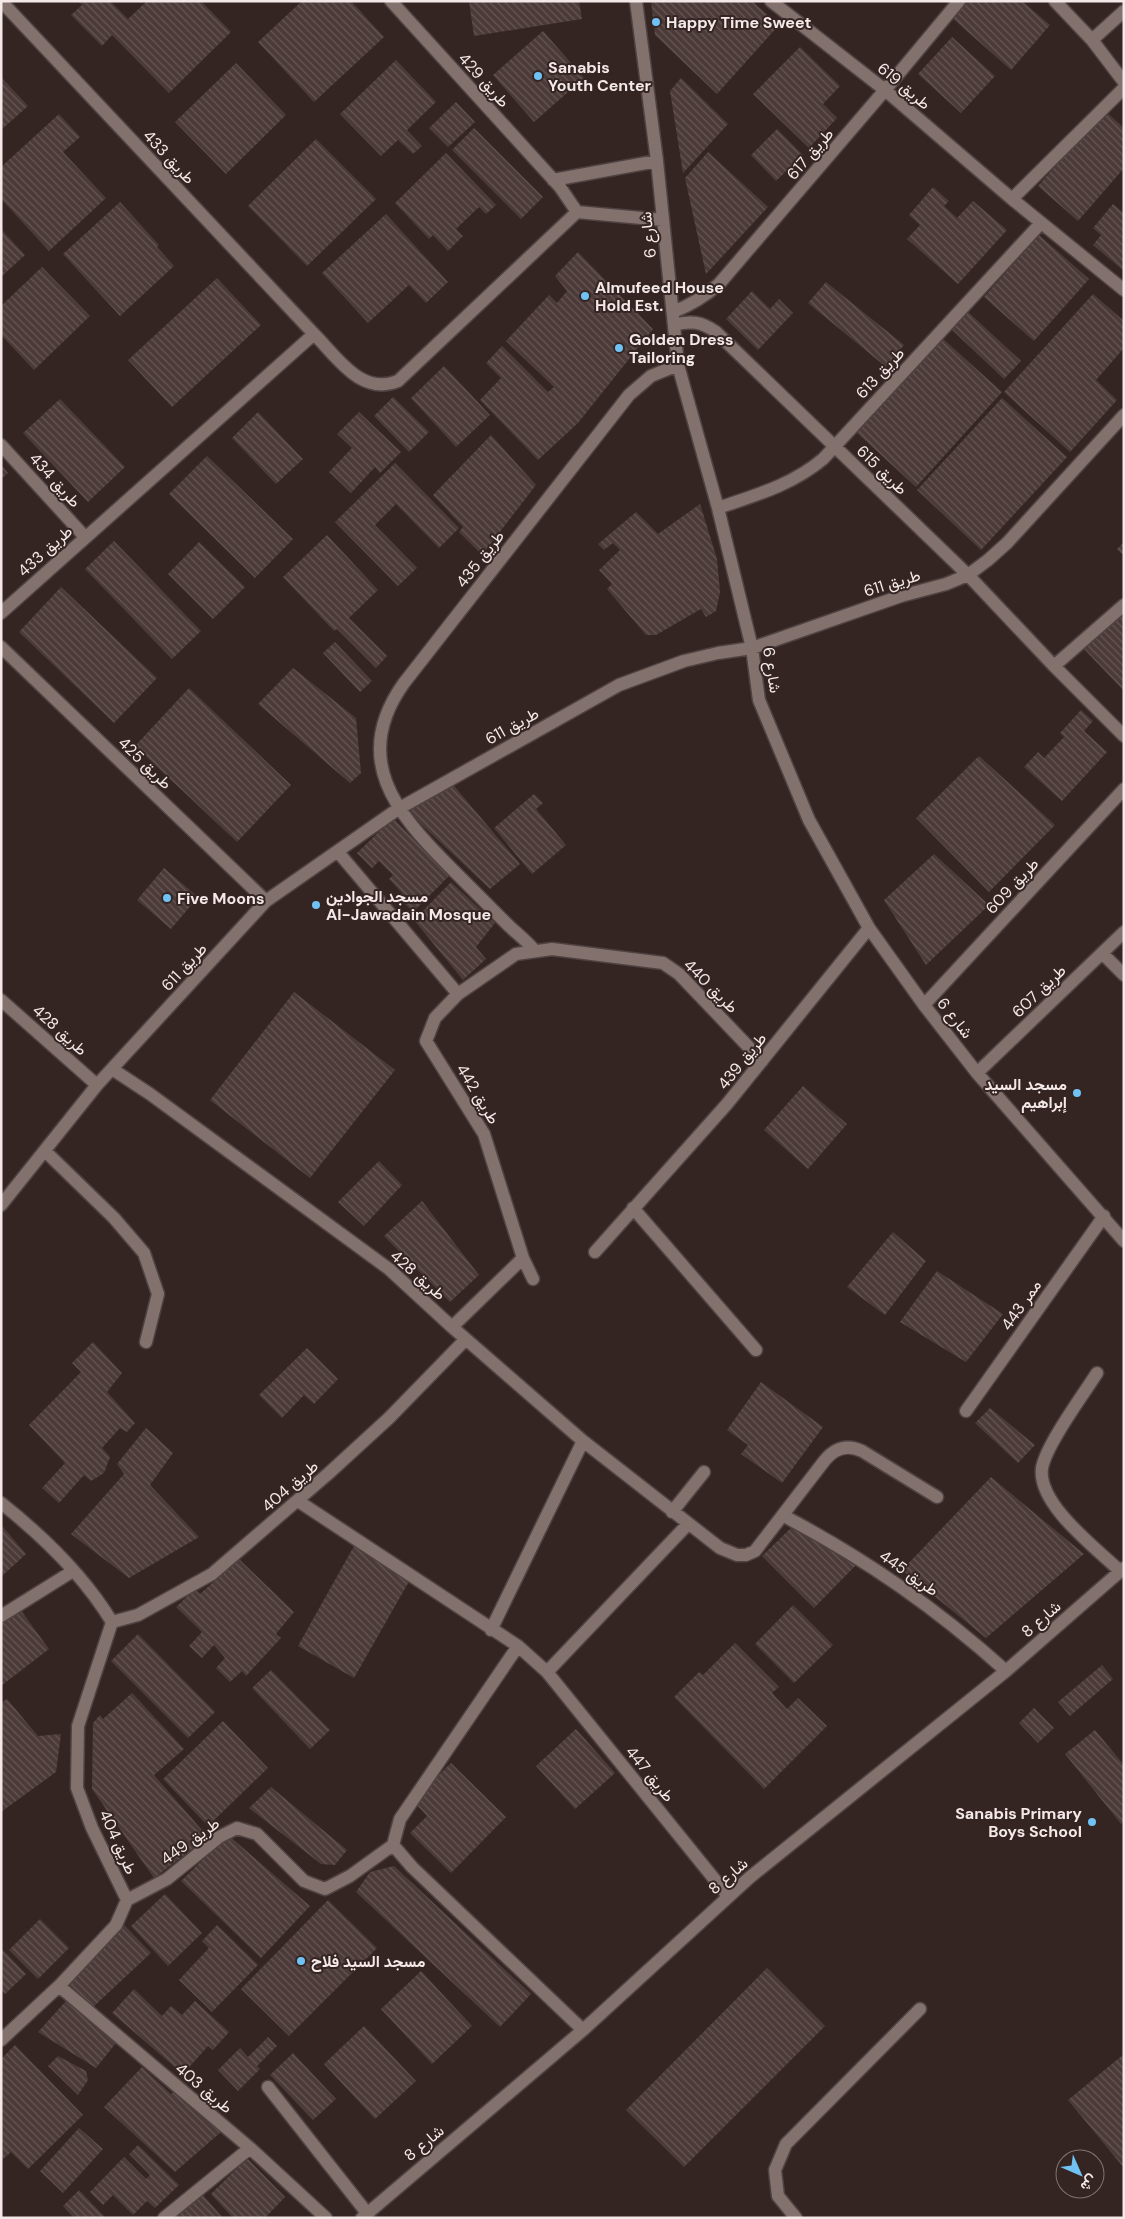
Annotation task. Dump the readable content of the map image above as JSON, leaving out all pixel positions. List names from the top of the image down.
{
  "streets": {
    "street": [
      "طريق 429",
      "طريق 619",
      "طريق 617",
      "طريق 433",
      "شارع 6",
      "طريق 613",
      "طريق 615",
      "طريق 434",
      "طريق 435",
      "طريق 611",
      "طريق 425",
      "طريق 609",
      "طريق 440",
      "طريق 607",
      "طريق 428",
      "طريق 439",
      "طريق 442",
      "ممر 443",
      "طريق 404",
      "طريق 445",
      "شارع 8",
      "طريق 447",
      "طريق 449",
      "طريق 403"
    ]
  },
  "crossings": [
    ["طريق 429", "طريق 433"],
    ["طريق 619", "طريق 617"],
    ["طريق 619", "طريق 613"],
    ["طريق 617", "شارع 6"],
    ["طريق 617", "طريق 615"],
    ["طريق 433", "طريق 434"],
    ["شارع 6", "طريق 613"],
    ["شارع 6", "طريق 615"],
    ["شارع 6", "طريق 435"],
    ["شارع 6", "طريق 611"],
    ["شارع 6", "طريق 609"],
    ["شارع 6", "طريق 607"],
    ["شارع 6", "طريق 439"],
    ["شارع 6", "ممر 443"],
    ["طريق 613", "طريق 615"],
    ["طريق 615", "طريق 611"],
    ["طريق 435", "طريق 611"],
    ["طريق 435", "طريق 440"],
    ["طريق 435", "طريق 442"],
    ["طريق 611", "طريق 425"],
    ["طريق 611", "طريق 428"],
    ["طريق 440", "طريق 439"],
    ["طريق 440", "طريق 442"],
    ["طريق 428", "طريق 404"],
    ["طريق 404", "طريق 447"],
    ["طريق 404", "طريق 449"],
    ["طريق 445", "شارع 8"],
    ["شارع 8", "طريق 447"]
  ],
  "places": [
    "Happy Time Sweet",
    "Sanabis Youth Center",
    "Almufeed House Hold Est.",
    "Golden Dress Tailoring",
    "Five Moons",
    "مسجد الجوادين Al-Jawadain Mosque",
    "مسجد السيد إبراهيم",
    "Sanabis Primary Boys School",
    "مسجد السيد فلاح"
  ],
  "north": "bottom right"
}
